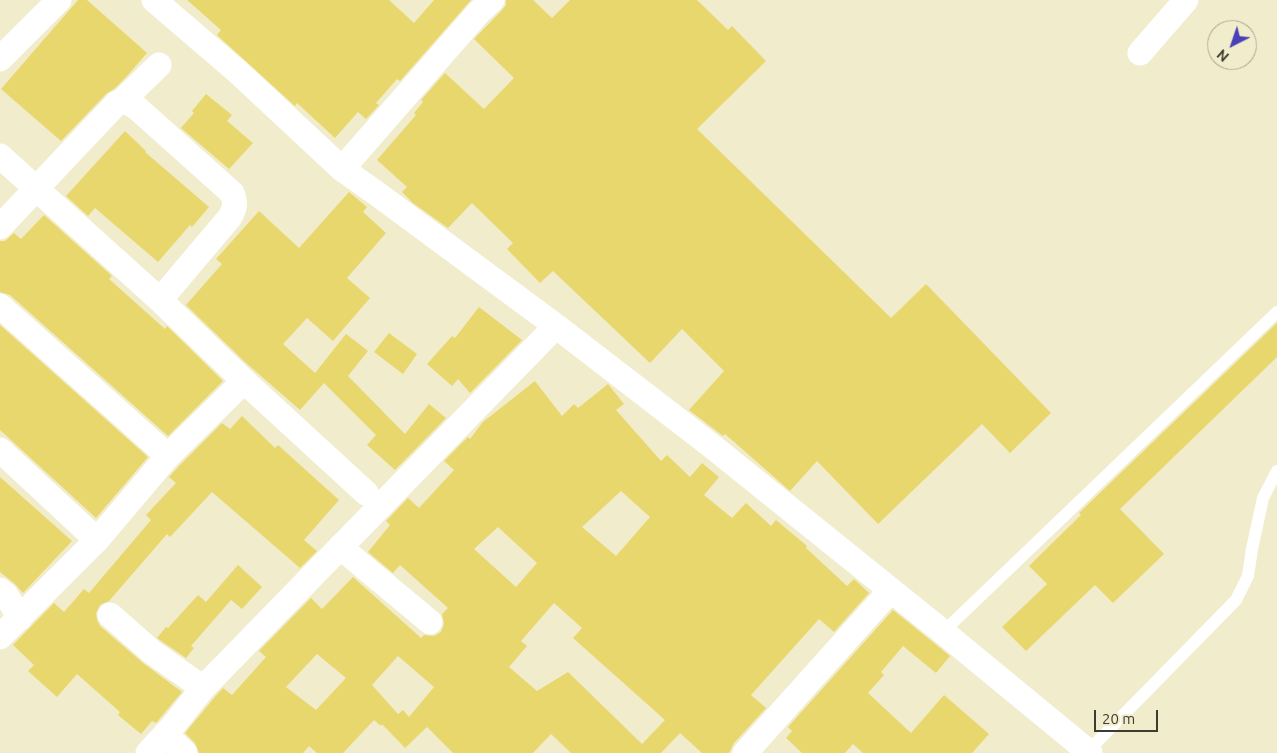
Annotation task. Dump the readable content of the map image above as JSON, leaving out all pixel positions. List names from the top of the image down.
{
  "scale_bar": "20 m",
  "north": "bottom left"
}
